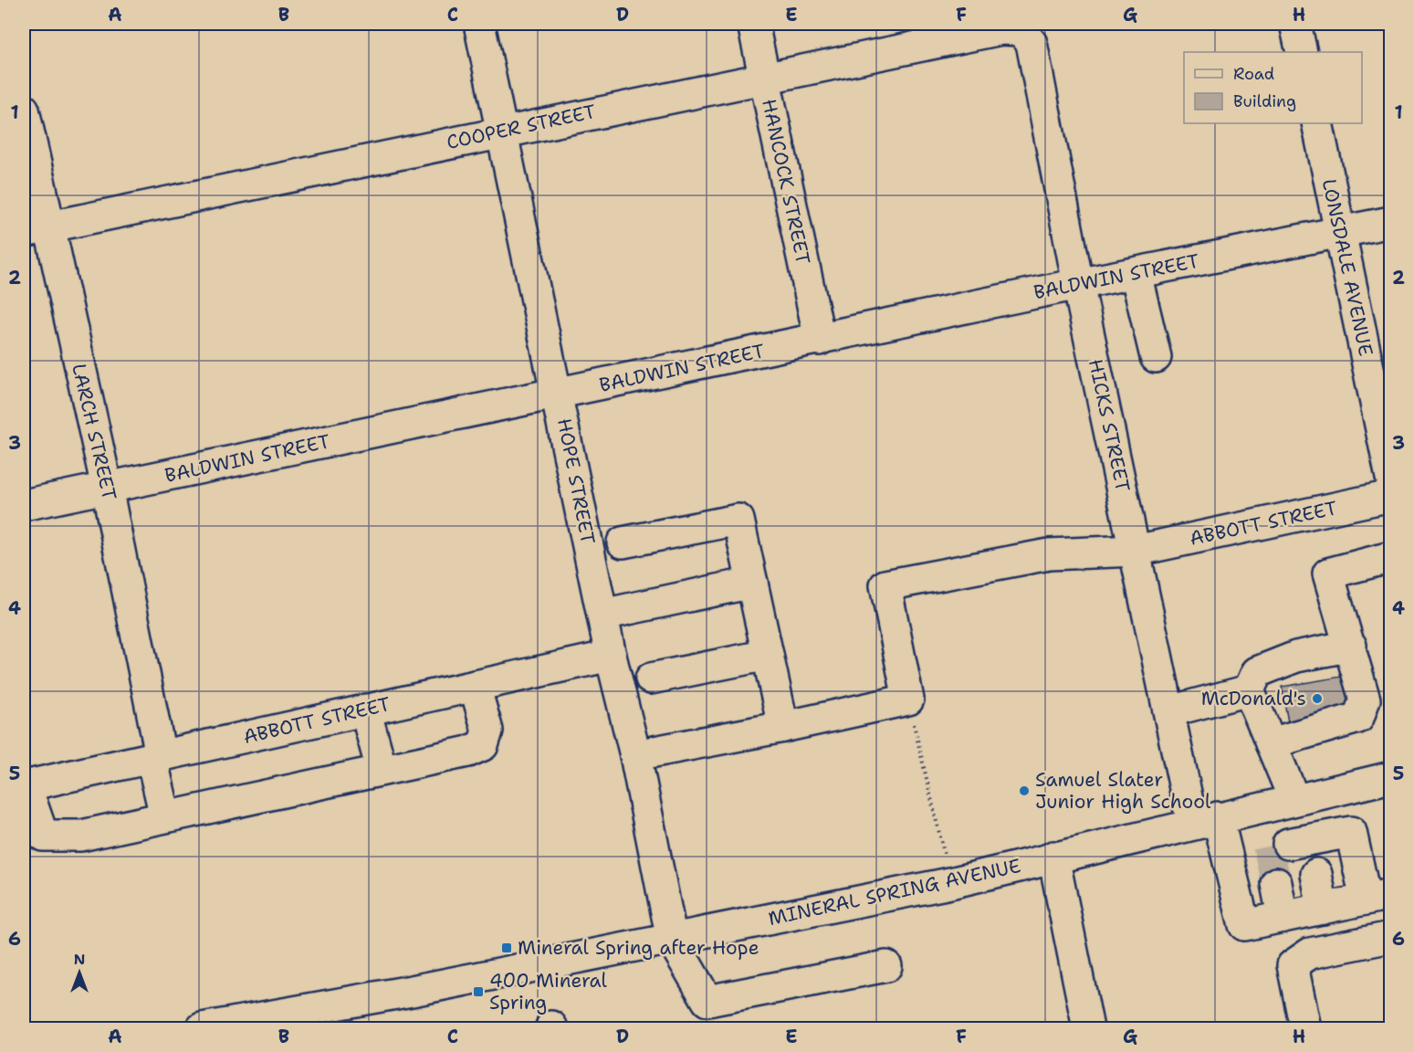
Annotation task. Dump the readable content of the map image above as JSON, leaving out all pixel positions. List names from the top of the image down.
{
  "streets": {
    "street": [
      "COOPER STREET",
      "HANCOCK STREET",
      "LONSDALE AVENUE",
      "BALDWIN STREET",
      "HICKS STREET",
      "LARCH STREET",
      "HOPE STREET",
      "ABBOTT STREET",
      "MINERAL SPRING AVENUE"
    ]
  },
  "crossings": [
    ["COOPER STREET", "HANCOCK STREET"],
    ["COOPER STREET", "HICKS STREET"],
    ["COOPER STREET", "LARCH STREET"],
    ["COOPER STREET", "HOPE STREET"],
    ["HANCOCK STREET", "BALDWIN STREET"],
    ["LONSDALE AVENUE", "BALDWIN STREET"],
    ["BALDWIN STREET", "HICKS STREET"],
    ["BALDWIN STREET", "LARCH STREET"],
    ["BALDWIN STREET", "HOPE STREET"],
    ["HICKS STREET", "ABBOTT STREET"],
    ["HICKS STREET", "MINERAL SPRING AVENUE"],
    ["LARCH STREET", "ABBOTT STREET"],
    ["HOPE STREET", "ABBOTT STREET"],
    ["HOPE STREET", "MINERAL SPRING AVENUE"]
  ],
  "places": {
    "other": ["McDonald's", "Samuel Slater Junior High School"],
    "transit": ["Mineral Spring after Hope", "400 Mineral Spring"]
  },
  "legend": ["Road", "Building"],
  "north": "top",
  "grid": {
    "columns": [
      "A",
      "B",
      "C",
      "D",
      "E",
      "F",
      "G",
      "H"
    ],
    "rows": [
      "1",
      "2",
      "3",
      "4",
      "5",
      "6"
    ]
  }
}
